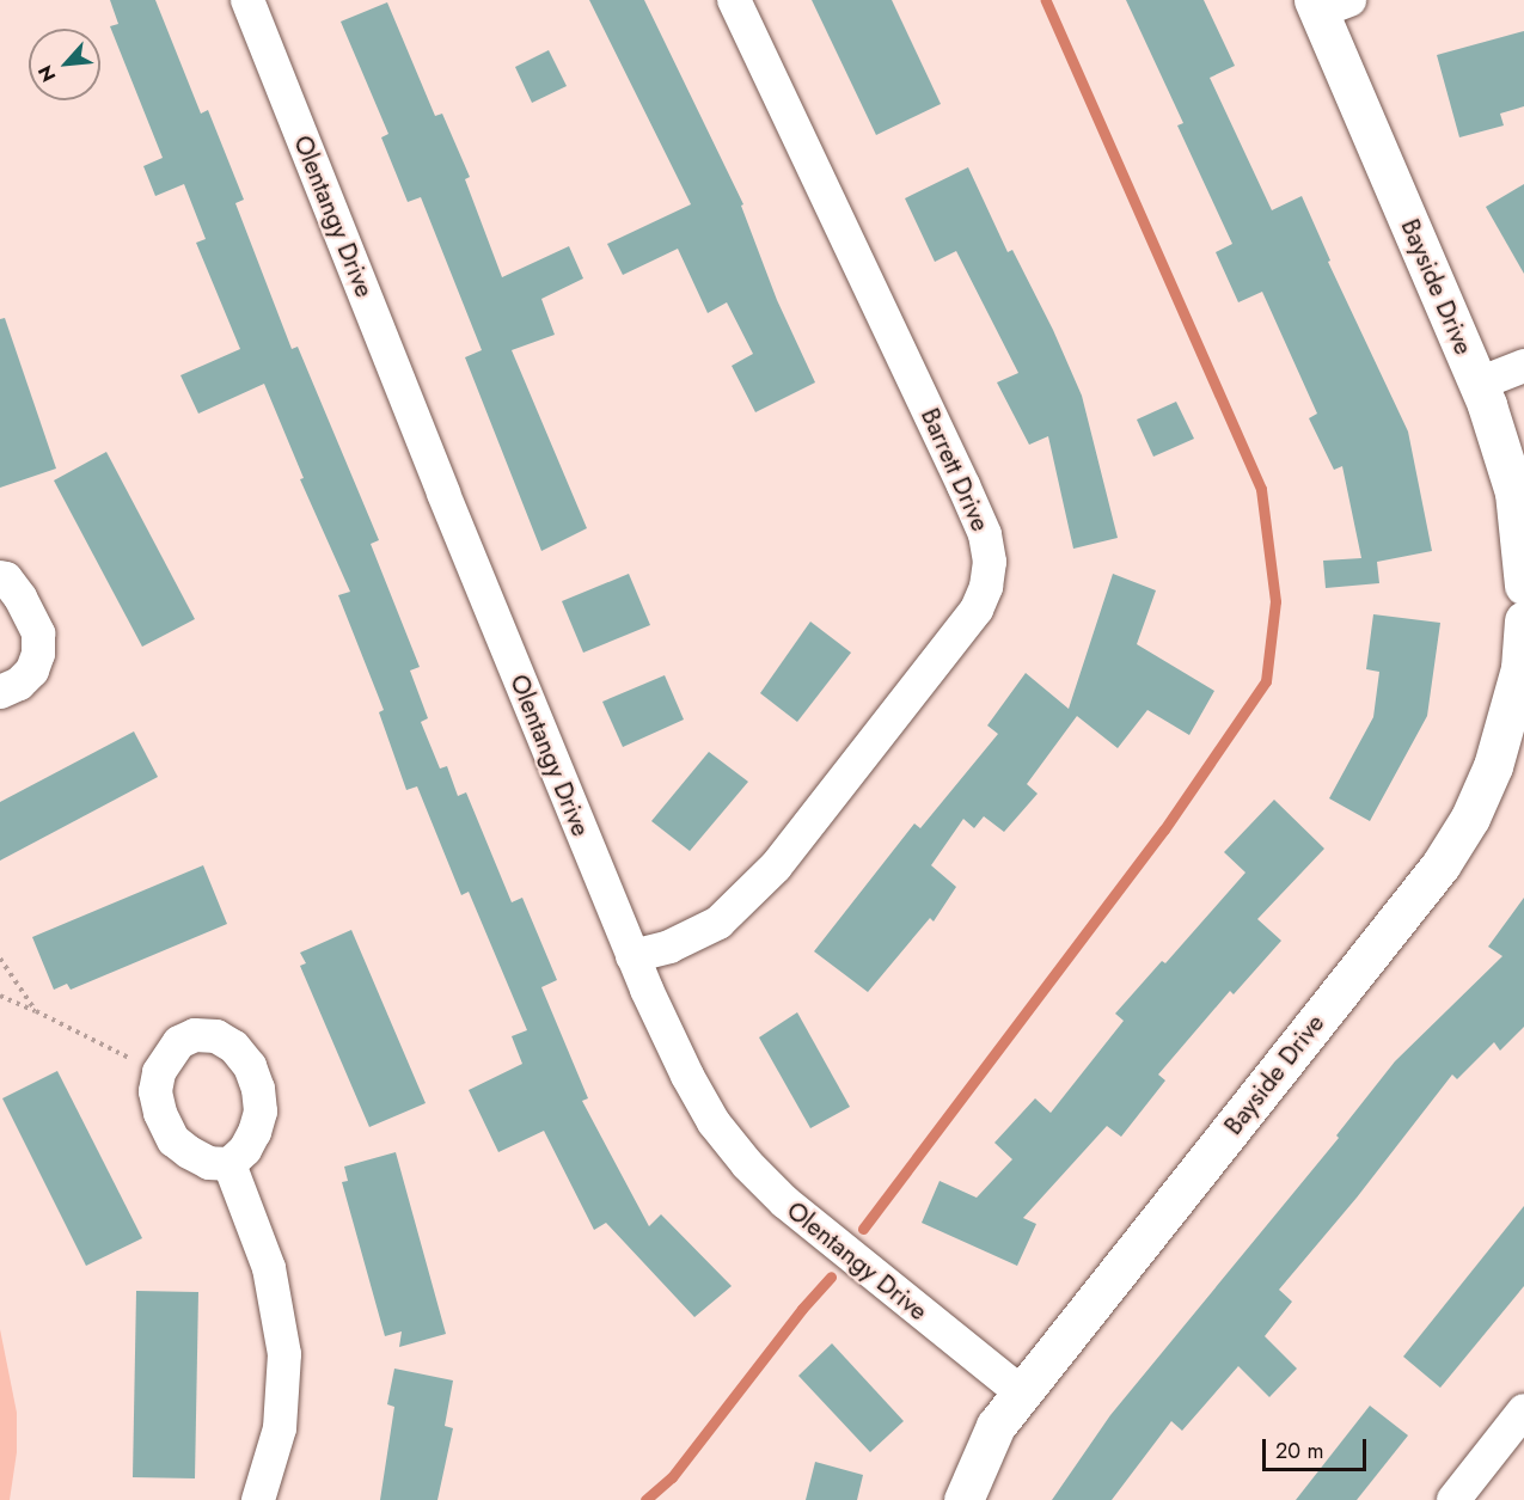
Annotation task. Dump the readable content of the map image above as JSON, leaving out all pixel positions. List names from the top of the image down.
{
  "streets": {
    "street": ["Olentangy Drive", "Bayside Drive", "Barrett Drive"]
  },
  "crossings": [
    ["Olentangy Drive", "Bayside Drive"],
    ["Olentangy Drive", "Barrett Drive"]
  ],
  "scale_bar": "20 m",
  "north": "bottom left"
}
